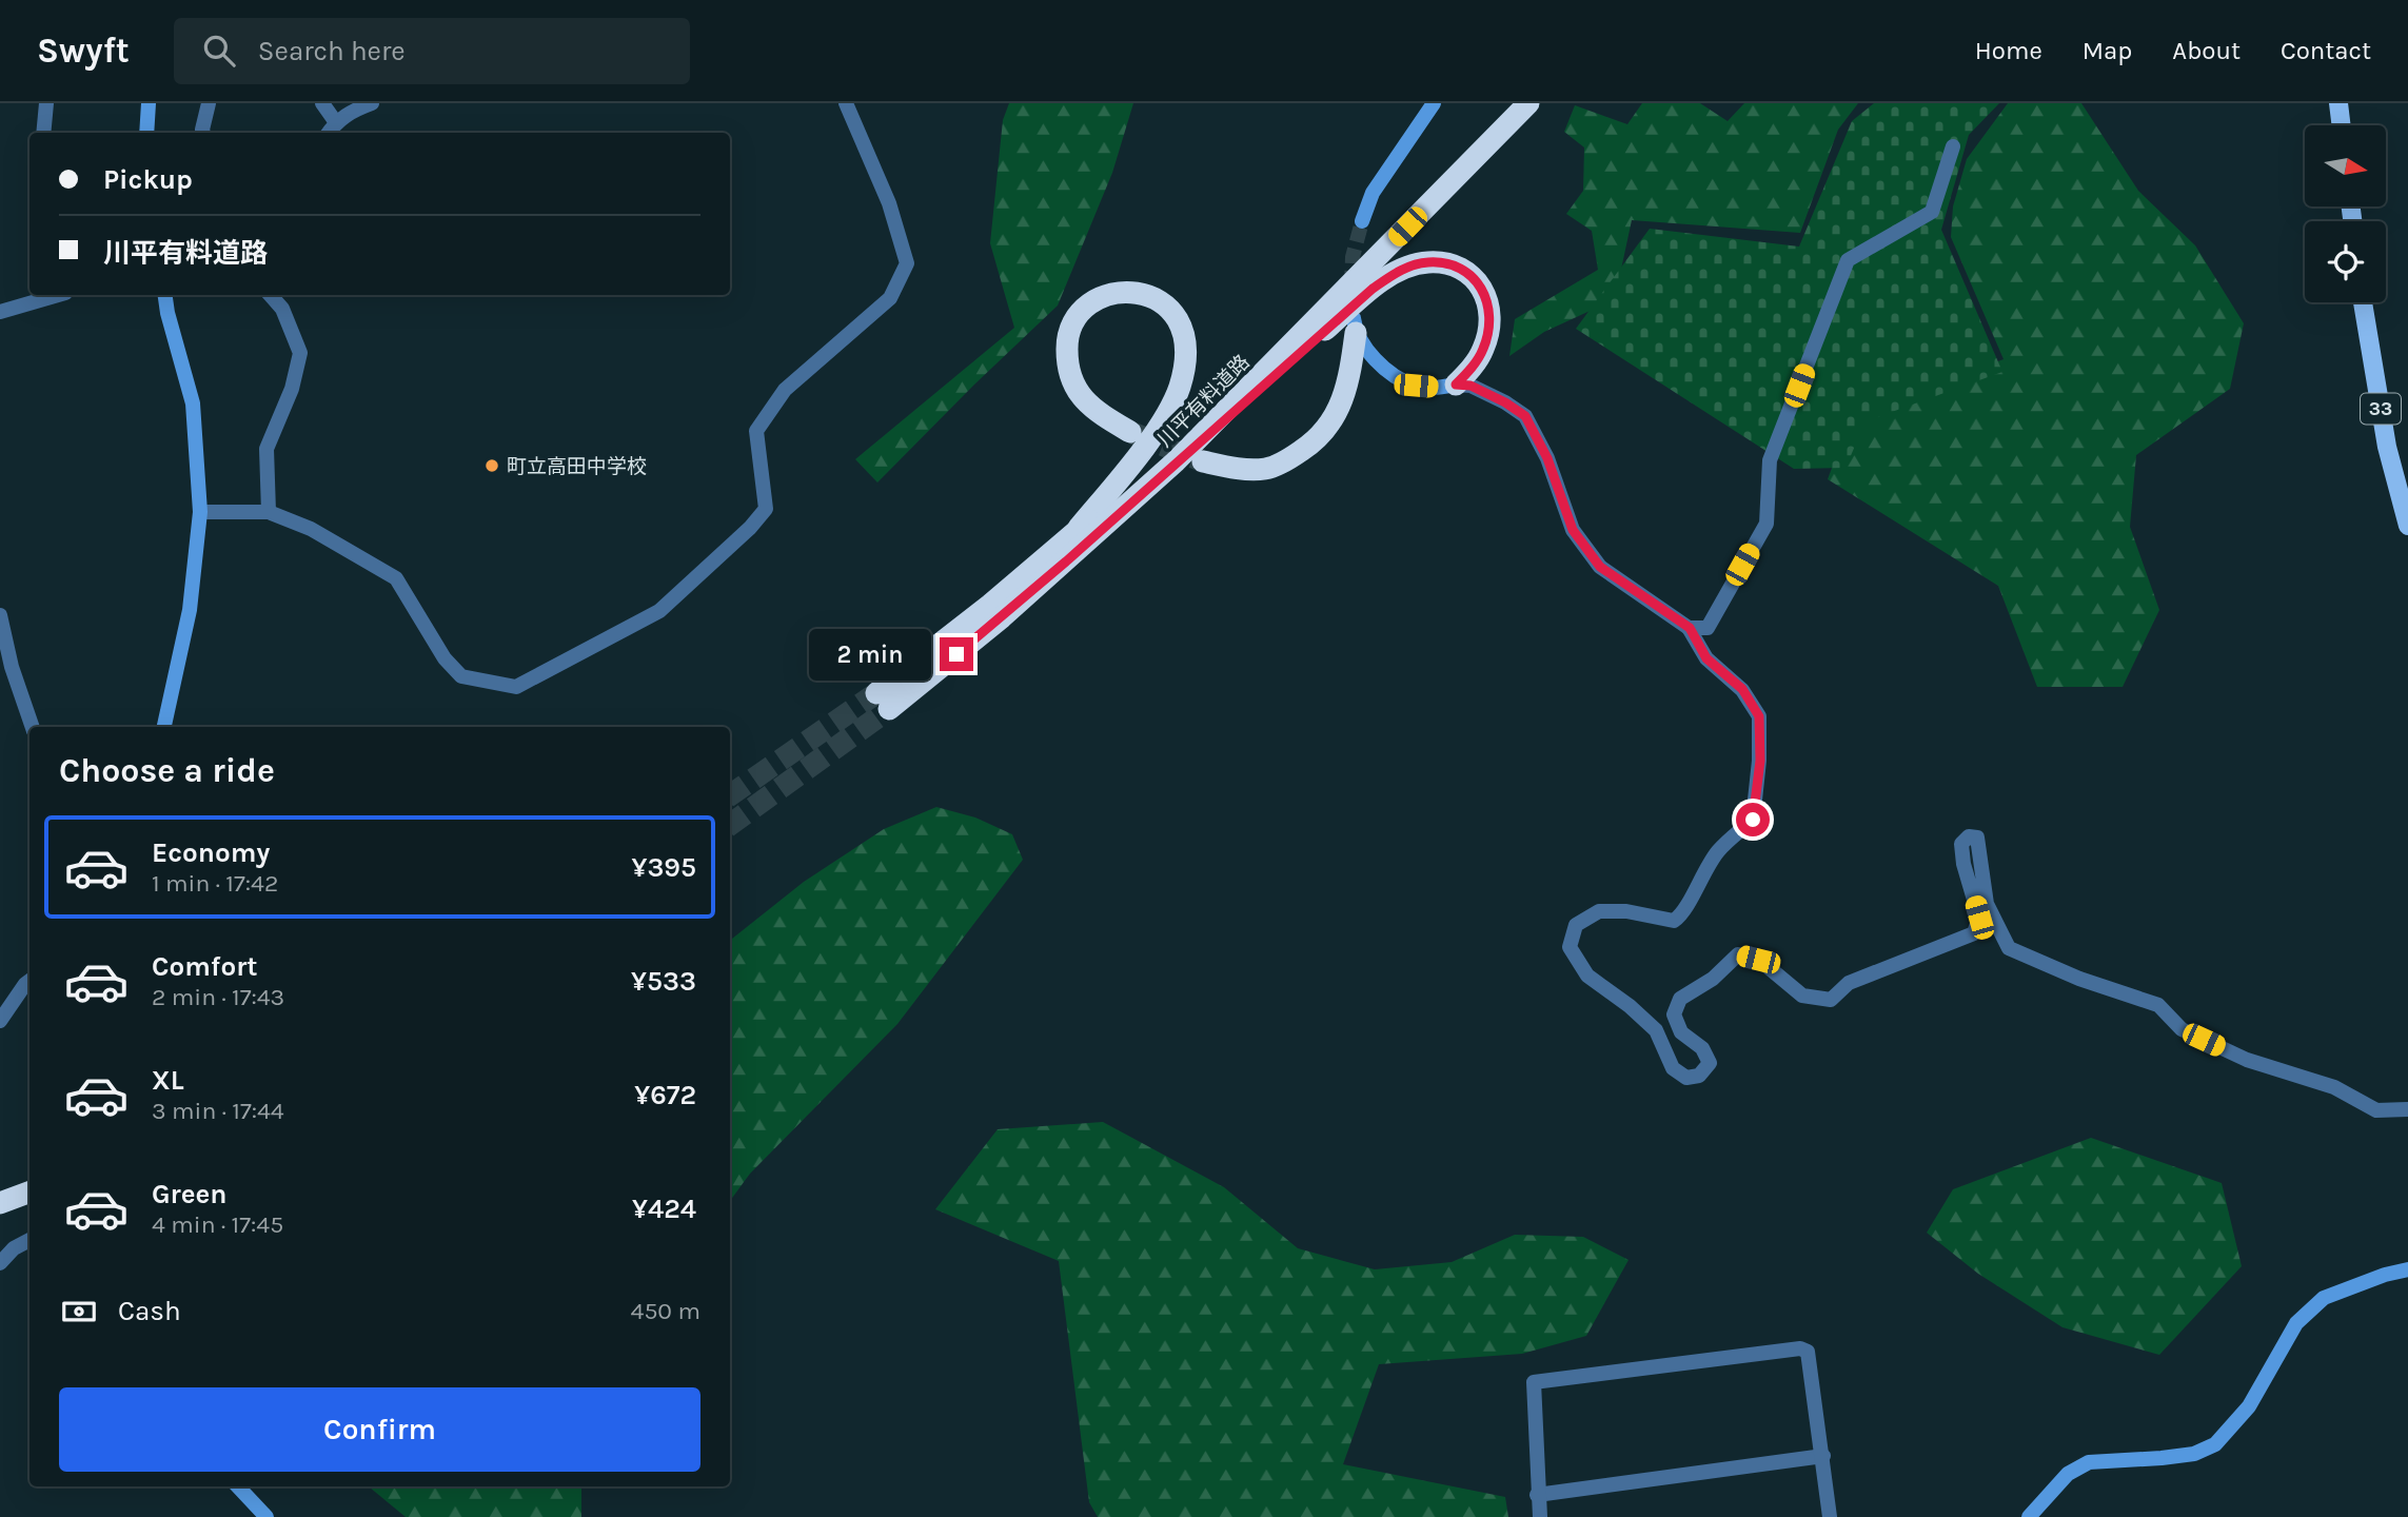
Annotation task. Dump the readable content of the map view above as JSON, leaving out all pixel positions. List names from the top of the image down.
{
  "streets": {
    "highway": ["川平有料道路"],
    "main road": ["33"]
  },
  "places": ["町立高田中学校"],
  "north": "right",
  "page": {
    "header": "Swyft",
    "search": "Search here",
    "nav": [
      "Home",
      "Map",
      "About",
      "Contact"
    ],
    "banner": ["Pickup", "川平有料道路"],
    "bubble": "2 min",
    "heading": "Choose a ride",
    "list": [
      {
        "name": "Economy",
        "note": "1 min · 17:42",
        "value": "¥395"
      },
      {
        "name": "Comfort",
        "note": "2 min · 17:43",
        "value": "¥533"
      },
      {
        "name": "XL",
        "note": "3 min · 17:44",
        "value": "¥672"
      },
      {
        "name": "Green",
        "note": "4 min · 17:45",
        "value": "¥424"
      }
    ],
    "pay": ["Cash", "450 m"],
    "buttons": "Confirm"
  }
}
